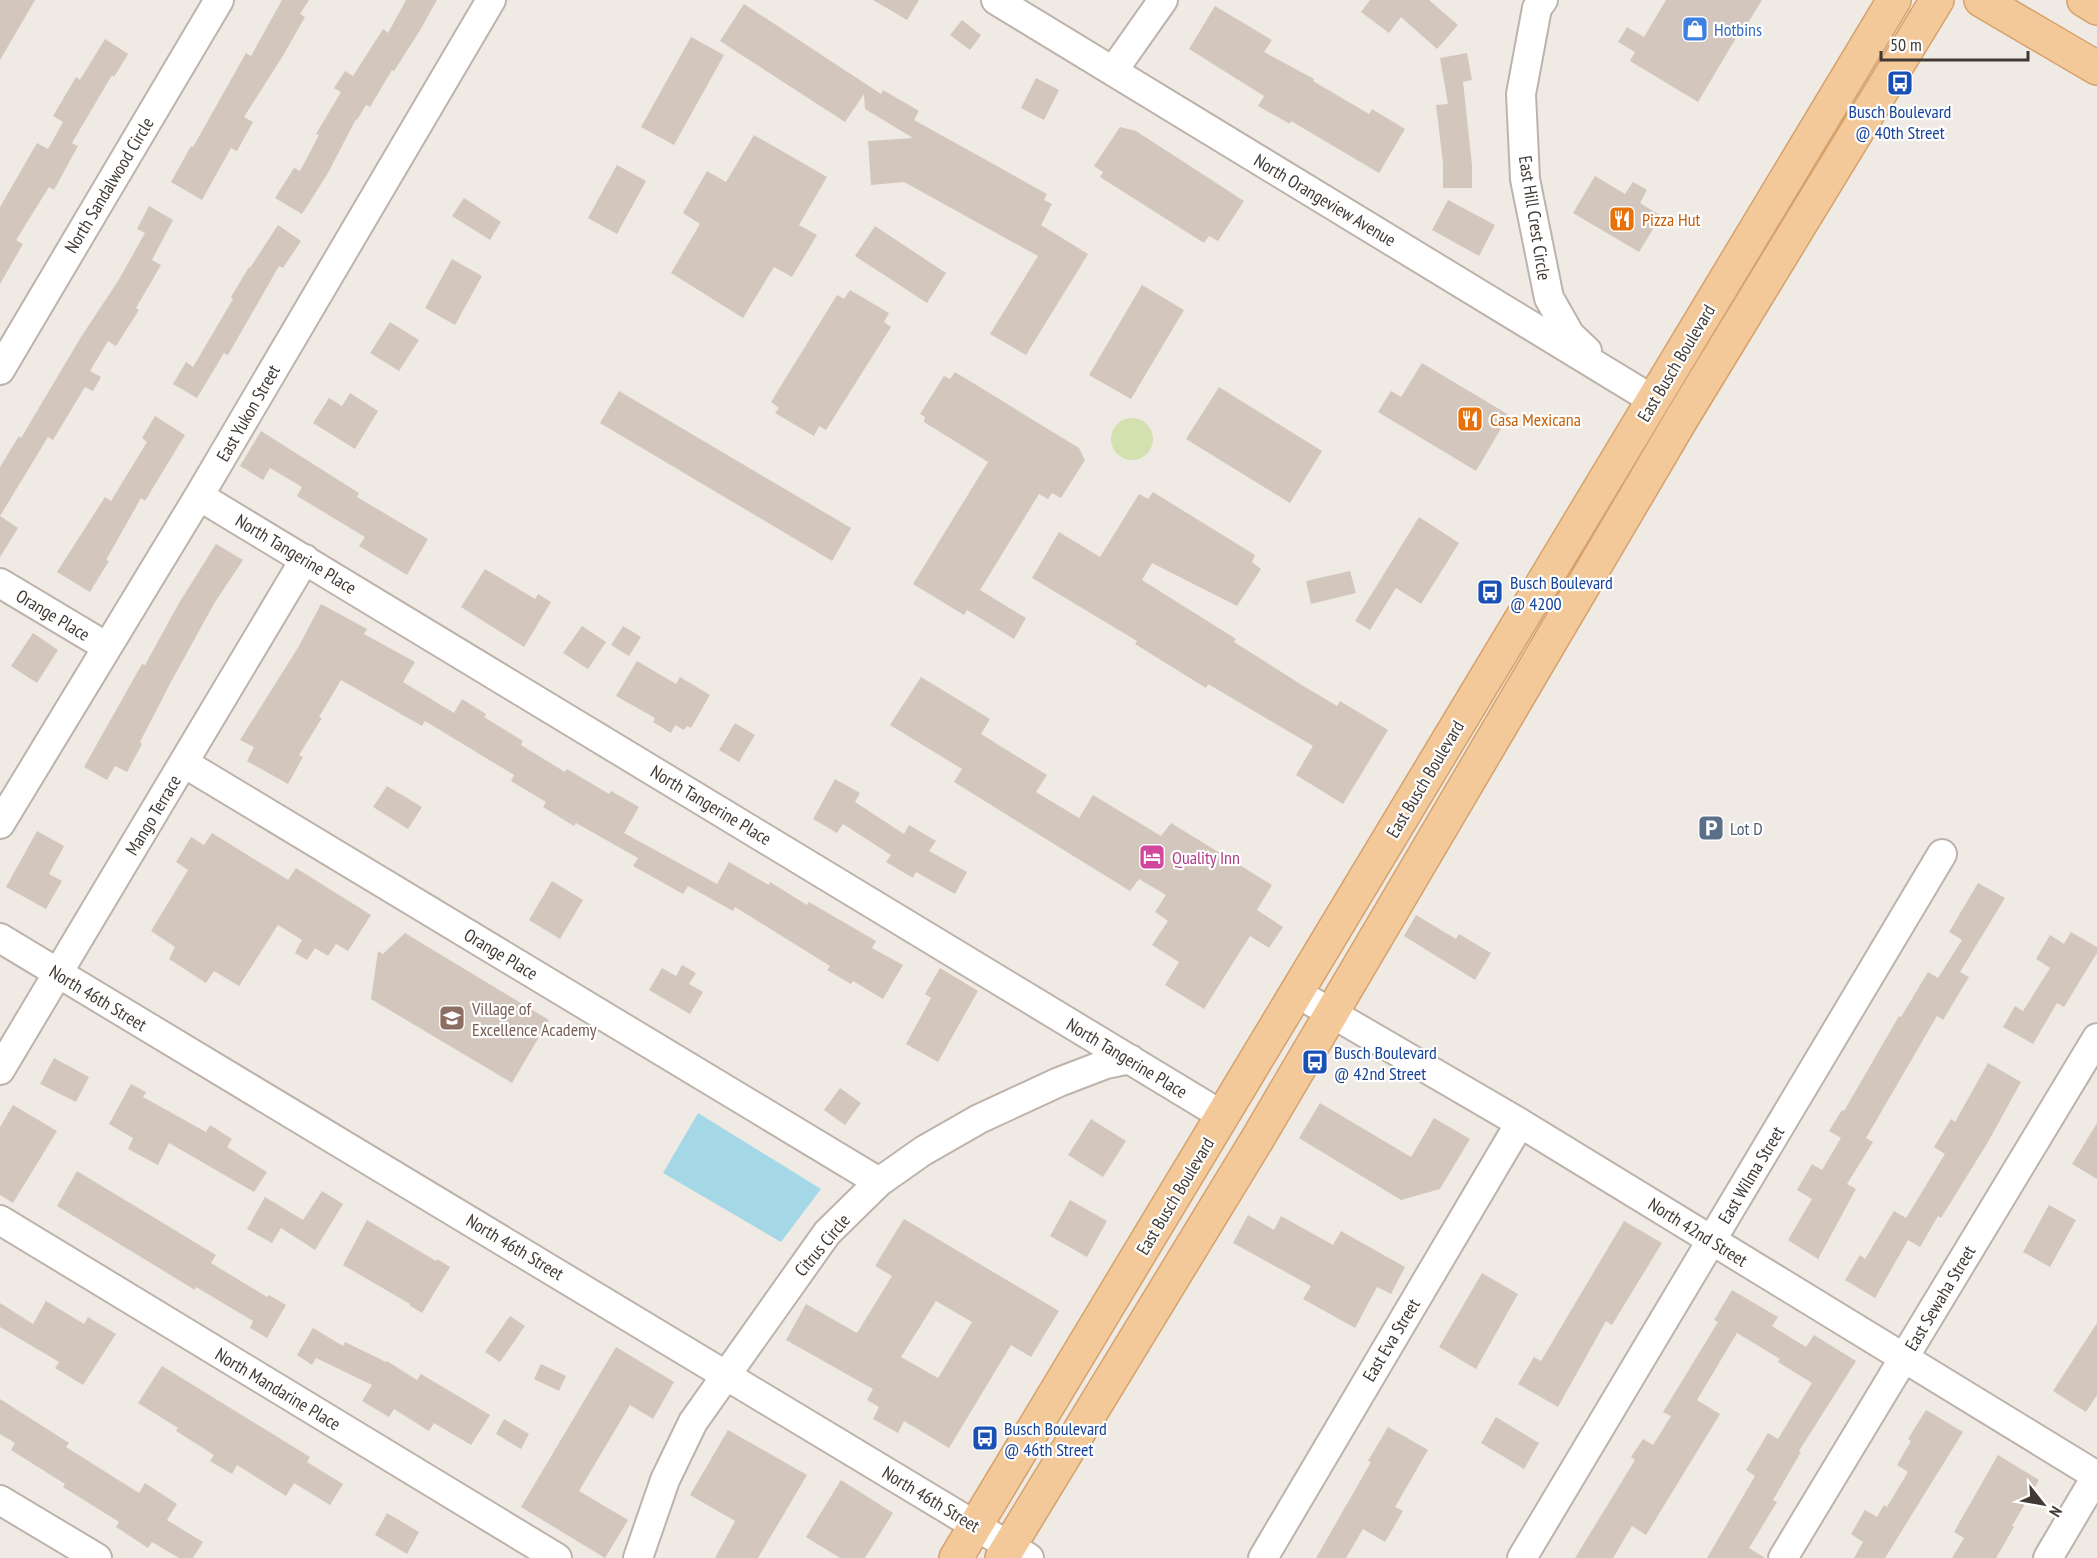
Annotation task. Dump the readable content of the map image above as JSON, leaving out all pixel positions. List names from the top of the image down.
{
  "streets": {
    "main road": ["East Busch Boulevard"],
    "street": [
      "North Sandalwood Circle",
      "North Orangeview Avenue",
      "East Hill Crest Circle",
      "East Yukon Street",
      "North Tangerine Place",
      "Orange Place",
      "Mango Terrace",
      "North 46th Street",
      "East Wilma Street",
      "North 42nd Street",
      "Citrus Circle",
      "East Sewaha Street",
      "East Eva Street",
      "North Mandarine Place"
    ]
  },
  "crossings": [
    ["North Orangeview Avenue", "East Hill Crest Circle"],
    ["North Orangeview Avenue", "East Busch Boulevard"],
    ["East Busch Boulevard", "North Tangerine Place"],
    ["East Busch Boulevard", "North 46th Street"],
    ["East Busch Boulevard", "North 42nd Street"],
    ["East Yukon Street", "North Tangerine Place"],
    ["East Yukon Street", "Orange Place"],
    ["North Tangerine Place", "Mango Terrace"],
    ["North Tangerine Place", "Citrus Circle"],
    ["Orange Place", "Mango Terrace"],
    ["Orange Place", "Citrus Circle"],
    ["Mango Terrace", "North 46th Street"],
    ["North 46th Street", "Citrus Circle"],
    ["East Wilma Street", "North 42nd Street"],
    ["North 42nd Street", "East Sewaha Street"],
    ["North 42nd Street", "East Eva Street"]
  ],
  "places": {
    "shop": ["Hotbins"],
    "bus stop": [
      "Busch Boulevard @ 40th Street",
      "Busch Boulevard @ 4200",
      "Busch Boulevard @ 42nd Street",
      "Busch Boulevard @ 46th Street"
    ],
    "restaurant": ["Pizza Hut", "Casa Mexicana"],
    "parking": ["Lot D"],
    "hotel": ["Quality Inn"],
    "school or university": ["Village of Excellence Academy"]
  },
  "scale_bar": "50 m",
  "north": "bottom right"
}
